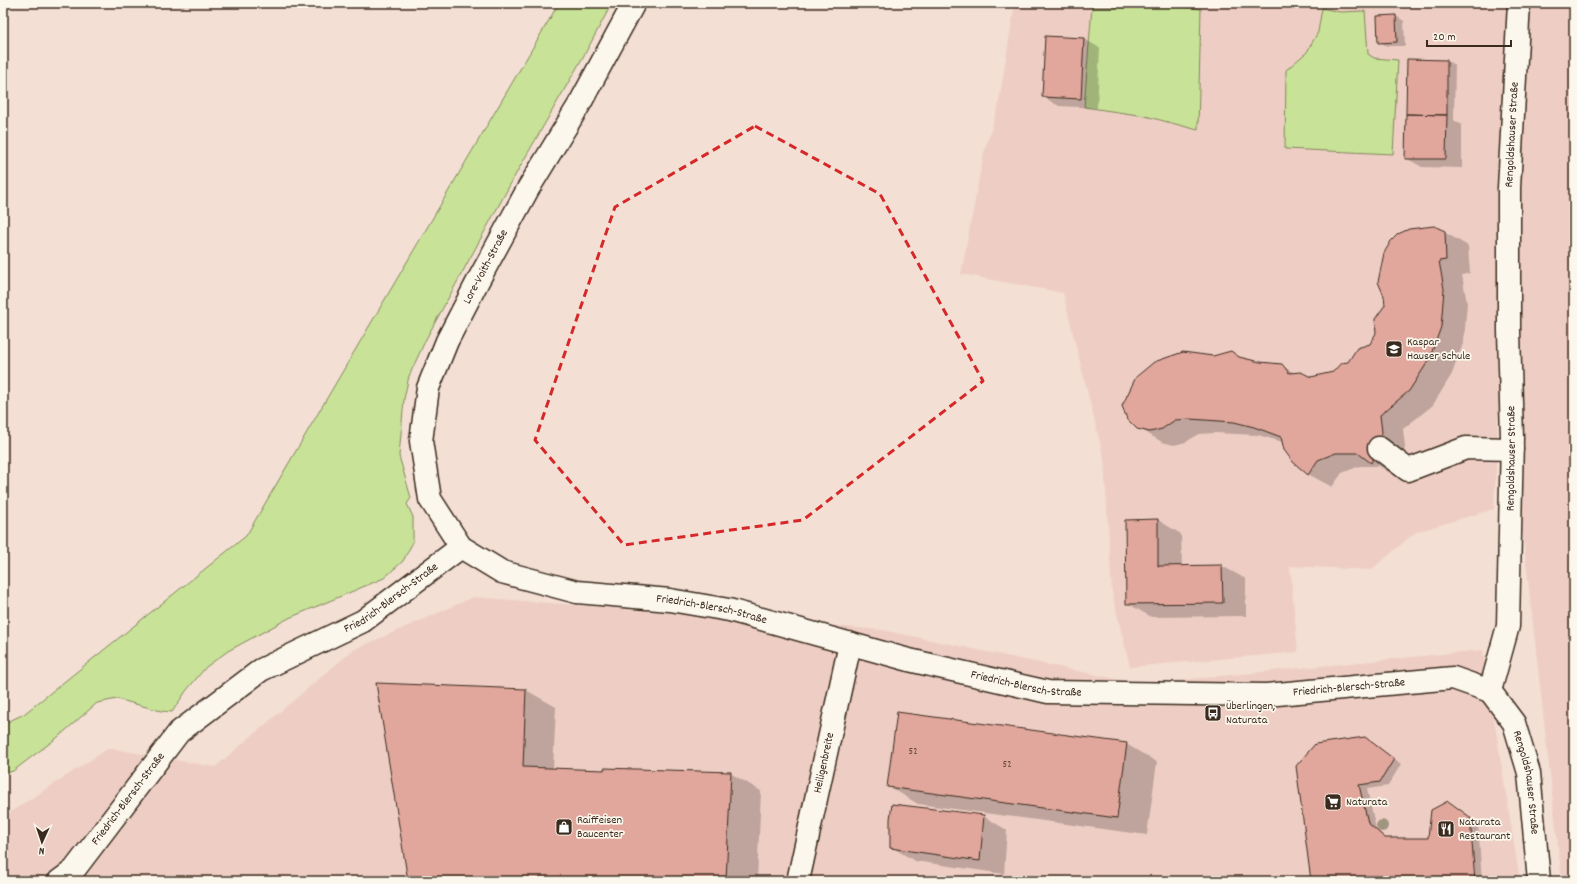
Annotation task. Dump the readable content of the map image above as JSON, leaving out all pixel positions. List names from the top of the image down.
{
  "streets": {
    "street": [
      "Rengoldshauser Straße",
      "Lore-Voith-Straße",
      "Friedrich-Blersch-Straße",
      "Heiligenbreite"
    ]
  },
  "crossings": [
    ["Rengoldshauser Straße", "Friedrich-Blersch-Straße"],
    ["Lore-Voith-Straße", "Friedrich-Blersch-Straße"],
    ["Friedrich-Blersch-Straße", "Heiligenbreite"]
  ],
  "places": {
    "school or university": ["Kaspar Hauser Schule"],
    "bus stop": ["Überlingen, Naturata"],
    "supermarket": ["Naturata"],
    "shop": ["Raiffeisen Baucenter"],
    "restaurant": ["Naturata Restaurant"]
  },
  "house_numbers": ["52", "52"],
  "scale_bar": "20 m",
  "north": "bottom"
}
